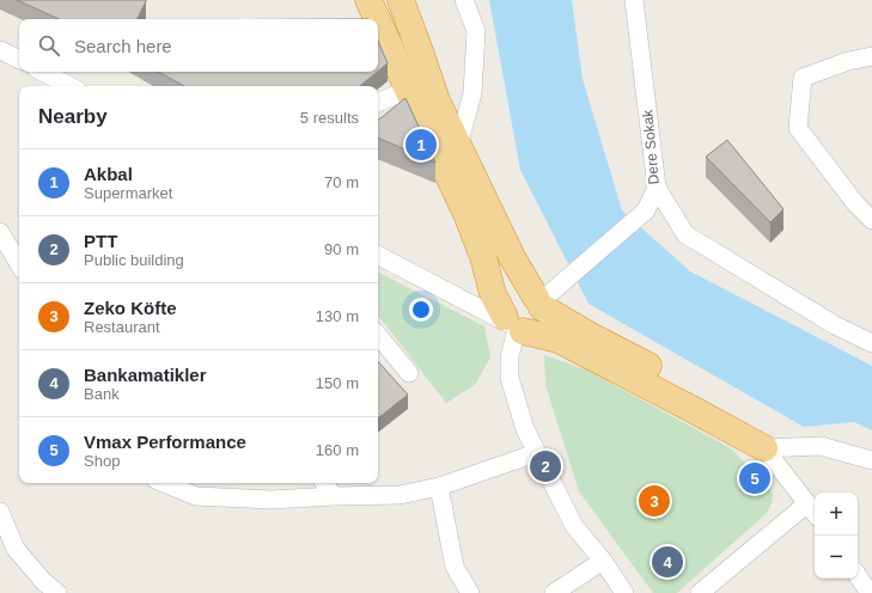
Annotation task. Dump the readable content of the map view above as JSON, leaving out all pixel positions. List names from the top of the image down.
{
  "streets": {
    "street": ["Dere Sokak"]
  },
  "page": {
    "search": "Search here",
    "heading": ["Nearby", "5 results"],
    "pins": [
      "1",
      "2",
      "5",
      "3",
      "4"
    ],
    "list": [
      {
        "mark": "1",
        "name": "Akbal",
        "note": "Supermarket",
        "value": "70 m"
      },
      {
        "mark": "2",
        "name": "PTT",
        "note": "Public building",
        "value": "90 m"
      },
      {
        "mark": "3",
        "name": "Zeko Köfte",
        "note": "Restaurant",
        "value": "130 m"
      },
      {
        "mark": "4",
        "name": "Bankamatikler",
        "note": "Bank",
        "value": "150 m"
      },
      {
        "mark": "5",
        "name": "Vmax Performance",
        "note": "Shop",
        "value": "160 m"
      }
    ],
    "map_buttons": ["+", "−"]
  }
}
